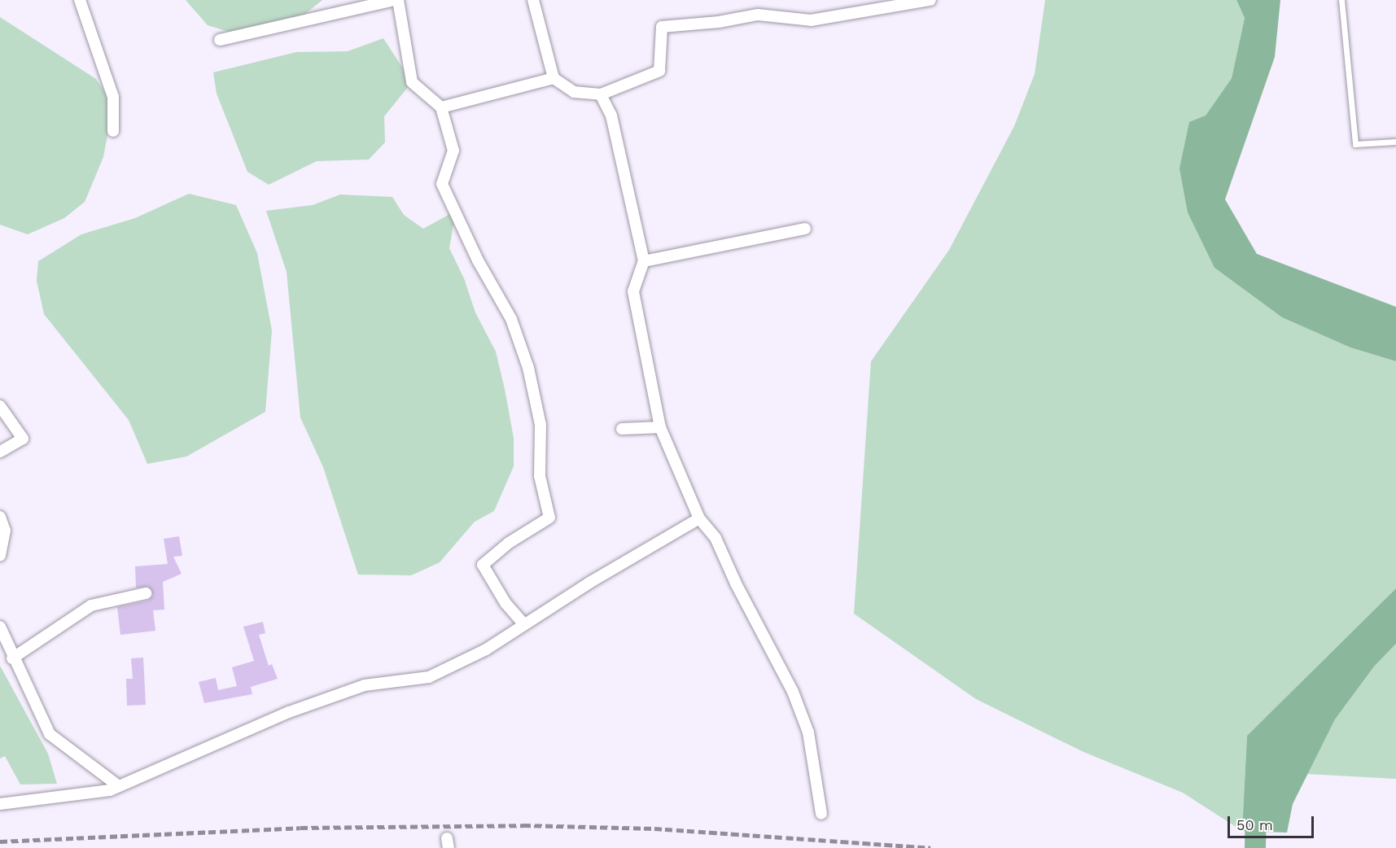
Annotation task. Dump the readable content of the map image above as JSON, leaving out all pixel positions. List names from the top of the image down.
{
  "scale_bar": "50 m"
}
